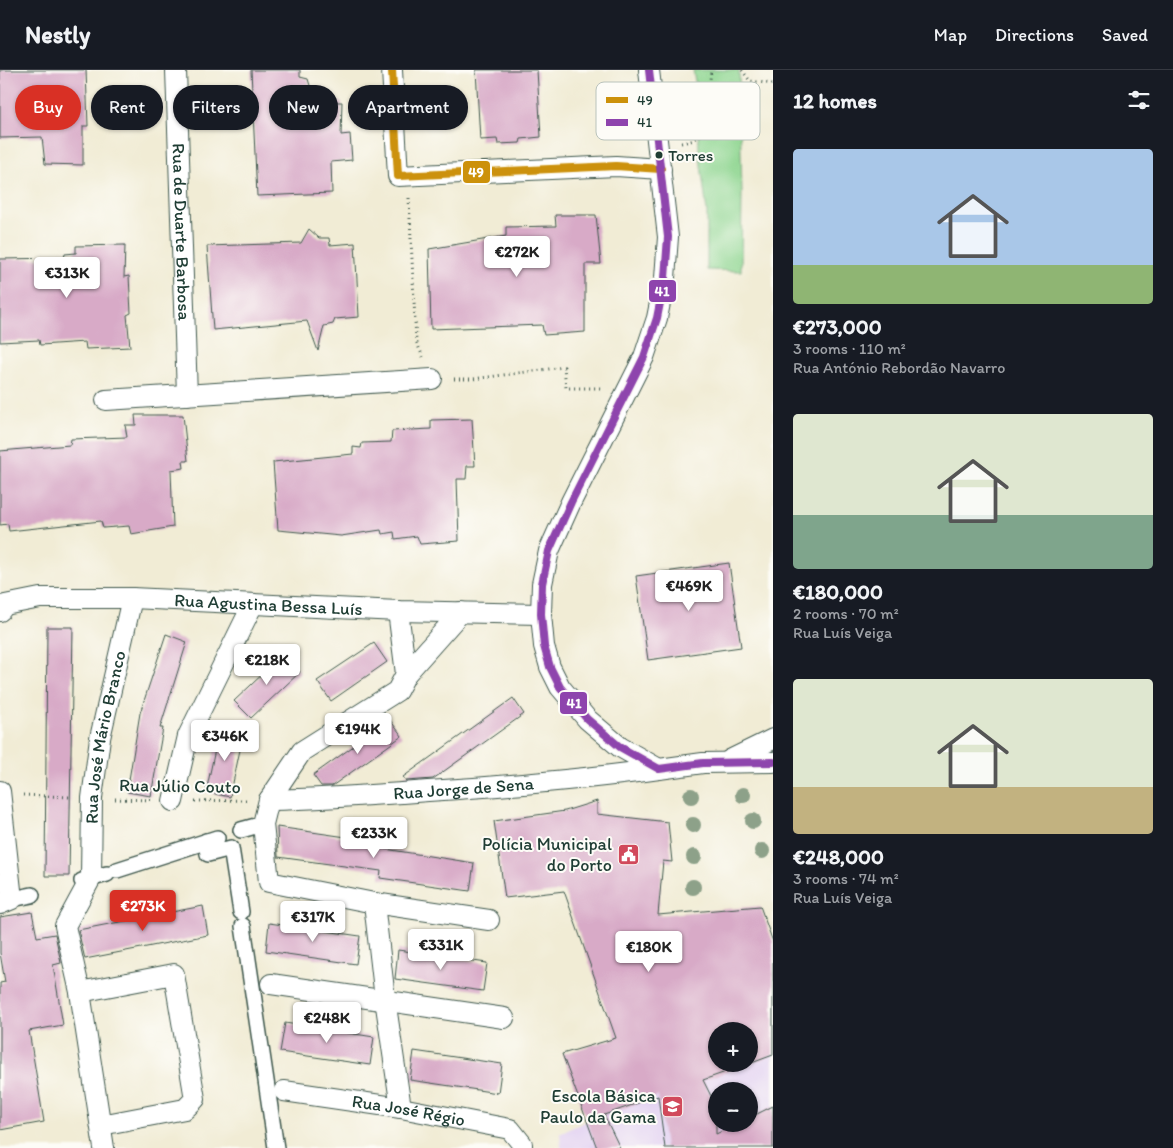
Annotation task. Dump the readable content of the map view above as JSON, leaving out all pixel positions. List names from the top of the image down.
{
  "streets": {
    "street": [
      "Rua de Duarte Barbosa",
      "Rua Agustina Bessa Luís",
      "Rua José Mário Branco",
      "Rua Jorge de Sena",
      "Rua José Régio"
    ],
    "path": ["Rua Júlio Couto"]
  },
  "crossings": [
    ["Rua Agustina Bessa Luís", "Rua José Mário Branco"],
    ["Rua José Mário Branco", "Rua Júlio Couto"],
    ["Rua Júlio Couto", "Rua Jorge de Sena"]
  ],
  "places": {
    "other": ["Torres"],
    "public building": ["Polícia Municipal do Porto"],
    "school or university": ["Escola Básica Paulo da Gama"]
  },
  "lines": ["transit line 49", "transit line 41"],
  "legend": ["49", "41"],
  "page": {
    "header": "Nestly",
    "nav": ["Map", "Directions", "Saved"],
    "heading": "12 homes",
    "chip": [
      "Buy",
      "Rent",
      "Filters",
      "New",
      "Apartment"
    ],
    "list": [
      {
        "name": "€273,000",
        "note": "3 rooms · 110 m² · Rua António Rebordão Navarro"
      },
      {
        "name": "€180,000",
        "note": "2 rooms · 70 m² · Rua Luís Veiga"
      },
      {
        "name": "€248,000",
        "note": "3 rooms · 74 m² · Rua Luís Veiga"
      }
    ],
    "price": [
      "€272K",
      "€313K",
      "€469K",
      "€218K",
      "€194K",
      "€346K",
      "€233K",
      "€273K",
      "€317K",
      "€331K",
      "€180K",
      "€248K"
    ],
    "map_buttons": ["+", "−"]
  }
}
